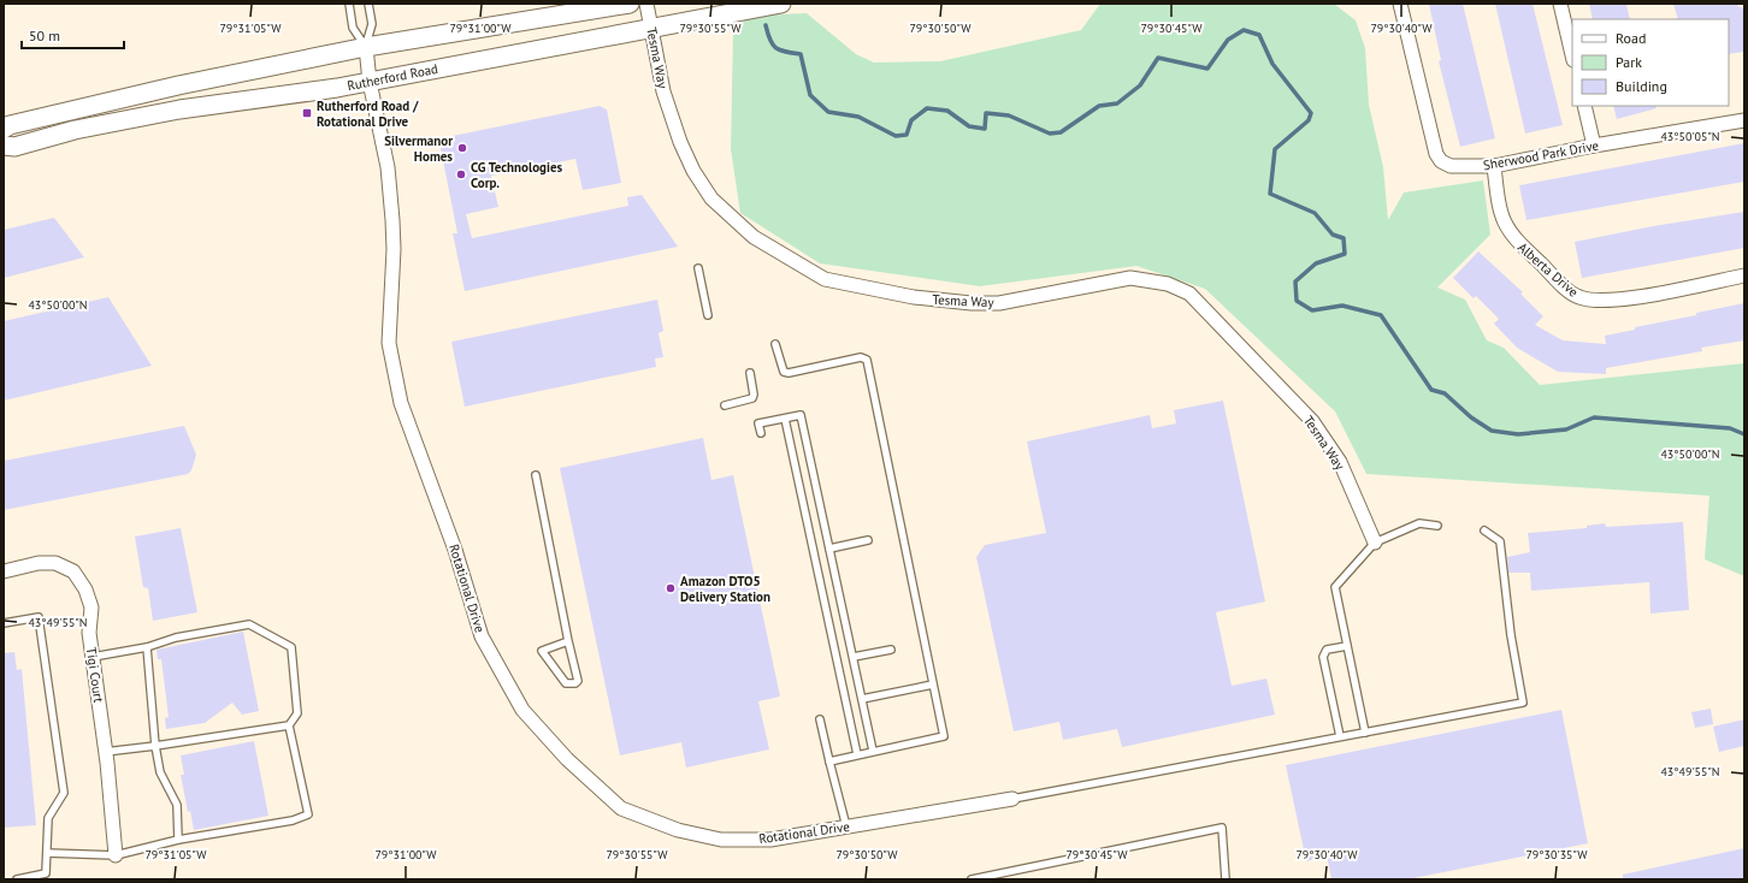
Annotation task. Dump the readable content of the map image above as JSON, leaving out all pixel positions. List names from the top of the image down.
{
  "streets": {
    "main road": ["Rutherford Road"],
    "street": [
      "Tesma Way",
      "Sherwood Park Drive",
      "Alberta Drive",
      "Rotational Drive",
      "Tigi Court"
    ]
  },
  "crossings": [
    ["Tesma Way", "Rutherford Road"],
    ["Rutherford Road", "Rotational Drive"],
    ["Sherwood Park Drive", "Alberta Drive"]
  ],
  "places": {
    "transit": ["Rutherford Road / Rotational Drive"],
    "other": ["Silvermanor Homes", "CG Technologies Corp.", "Amazon DTO5 Delivery Station"]
  },
  "legend": ["Road", "Park", "Building"],
  "scale_bar": "50 m",
  "coordinates": [
    "79°31'05\"W",
    "79°31'00\"W",
    "79°30'55\"W",
    "79°30'50\"W",
    "79°30'45\"W",
    "79°30'40\"W",
    "43°50'05\"N",
    "43°50'00\"N",
    "43°49'55\"N",
    "79°30'35\"W"
  ]
}
